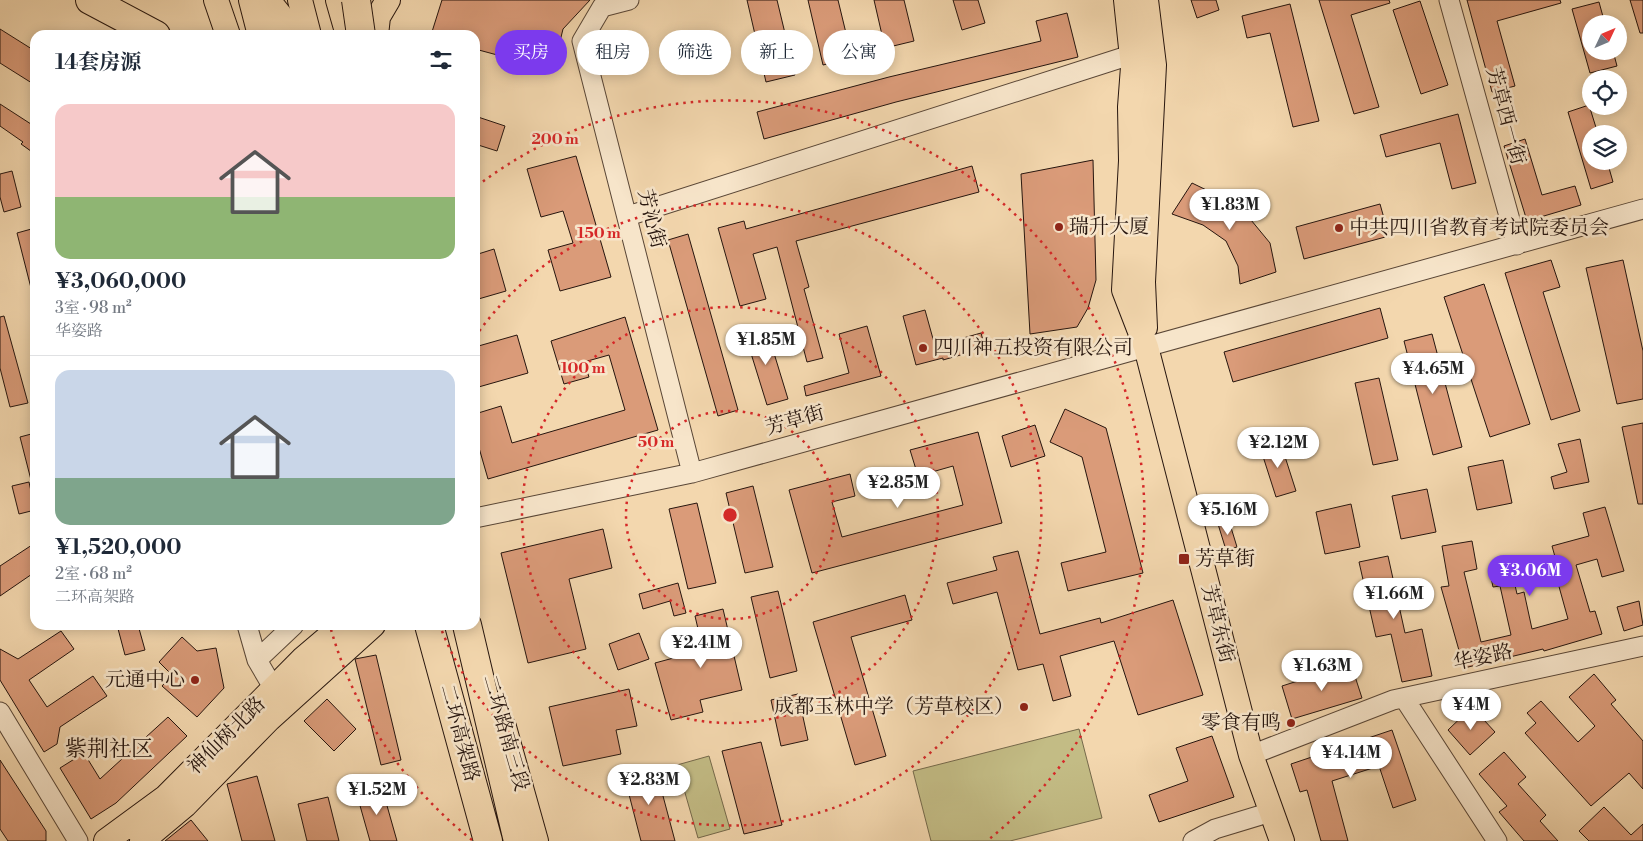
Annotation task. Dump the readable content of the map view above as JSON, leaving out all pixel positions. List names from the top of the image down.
{
  "streets": {
    "highway": ["二环高架路"],
    "main road": ["芳草东街", "二环路南三段", "神仙树北路"],
    "street": [
      "芳草西一街",
      "芳沁街",
      "芳草街",
      "华姿路"
    ]
  },
  "crossings": [
    ["芳草西一街", "芳草街"],
    ["芳沁街", "芳草街"],
    ["芳草街", "芳草东街"],
    ["芳草东街", "华姿路"],
    ["二环高架路", "二环路南三段"]
  ],
  "districts": ["紫荆社区"],
  "places": {
    "other": [
      "瑞升大厦",
      "中共四川省教育考试院委员会",
      "四川神五投资有限公司",
      "元通中心",
      "成都玉林中学（芳草校区）",
      "零食有鸣"
    ],
    "transit": ["芳草街"]
  },
  "north": "top right",
  "page": {
    "chip": [
      "买房",
      "租房",
      "筛选",
      "新上",
      "公寓"
    ],
    "heading": "14套房源",
    "list": [
      {
        "name": "¥3,060,000",
        "note": "3室 · 98 m² · 华姿路"
      },
      {
        "name": "¥1,520,000",
        "note": "2室 · 68 m² · 二环高架路"
      }
    ],
    "price": [
      "¥1.83M",
      "¥1.85M",
      "¥4.65M",
      "¥2.12M",
      "¥2.85M",
      "¥5.16M",
      "¥3.06M",
      "¥1.66M",
      "¥2.41M",
      "¥1.63M",
      "¥4M",
      "¥4.14M",
      "¥2.83M",
      "¥1.52M"
    ]
  },
  "rings": [
    "200 m",
    "150 m",
    "100 m",
    "50 m"
  ]
}
